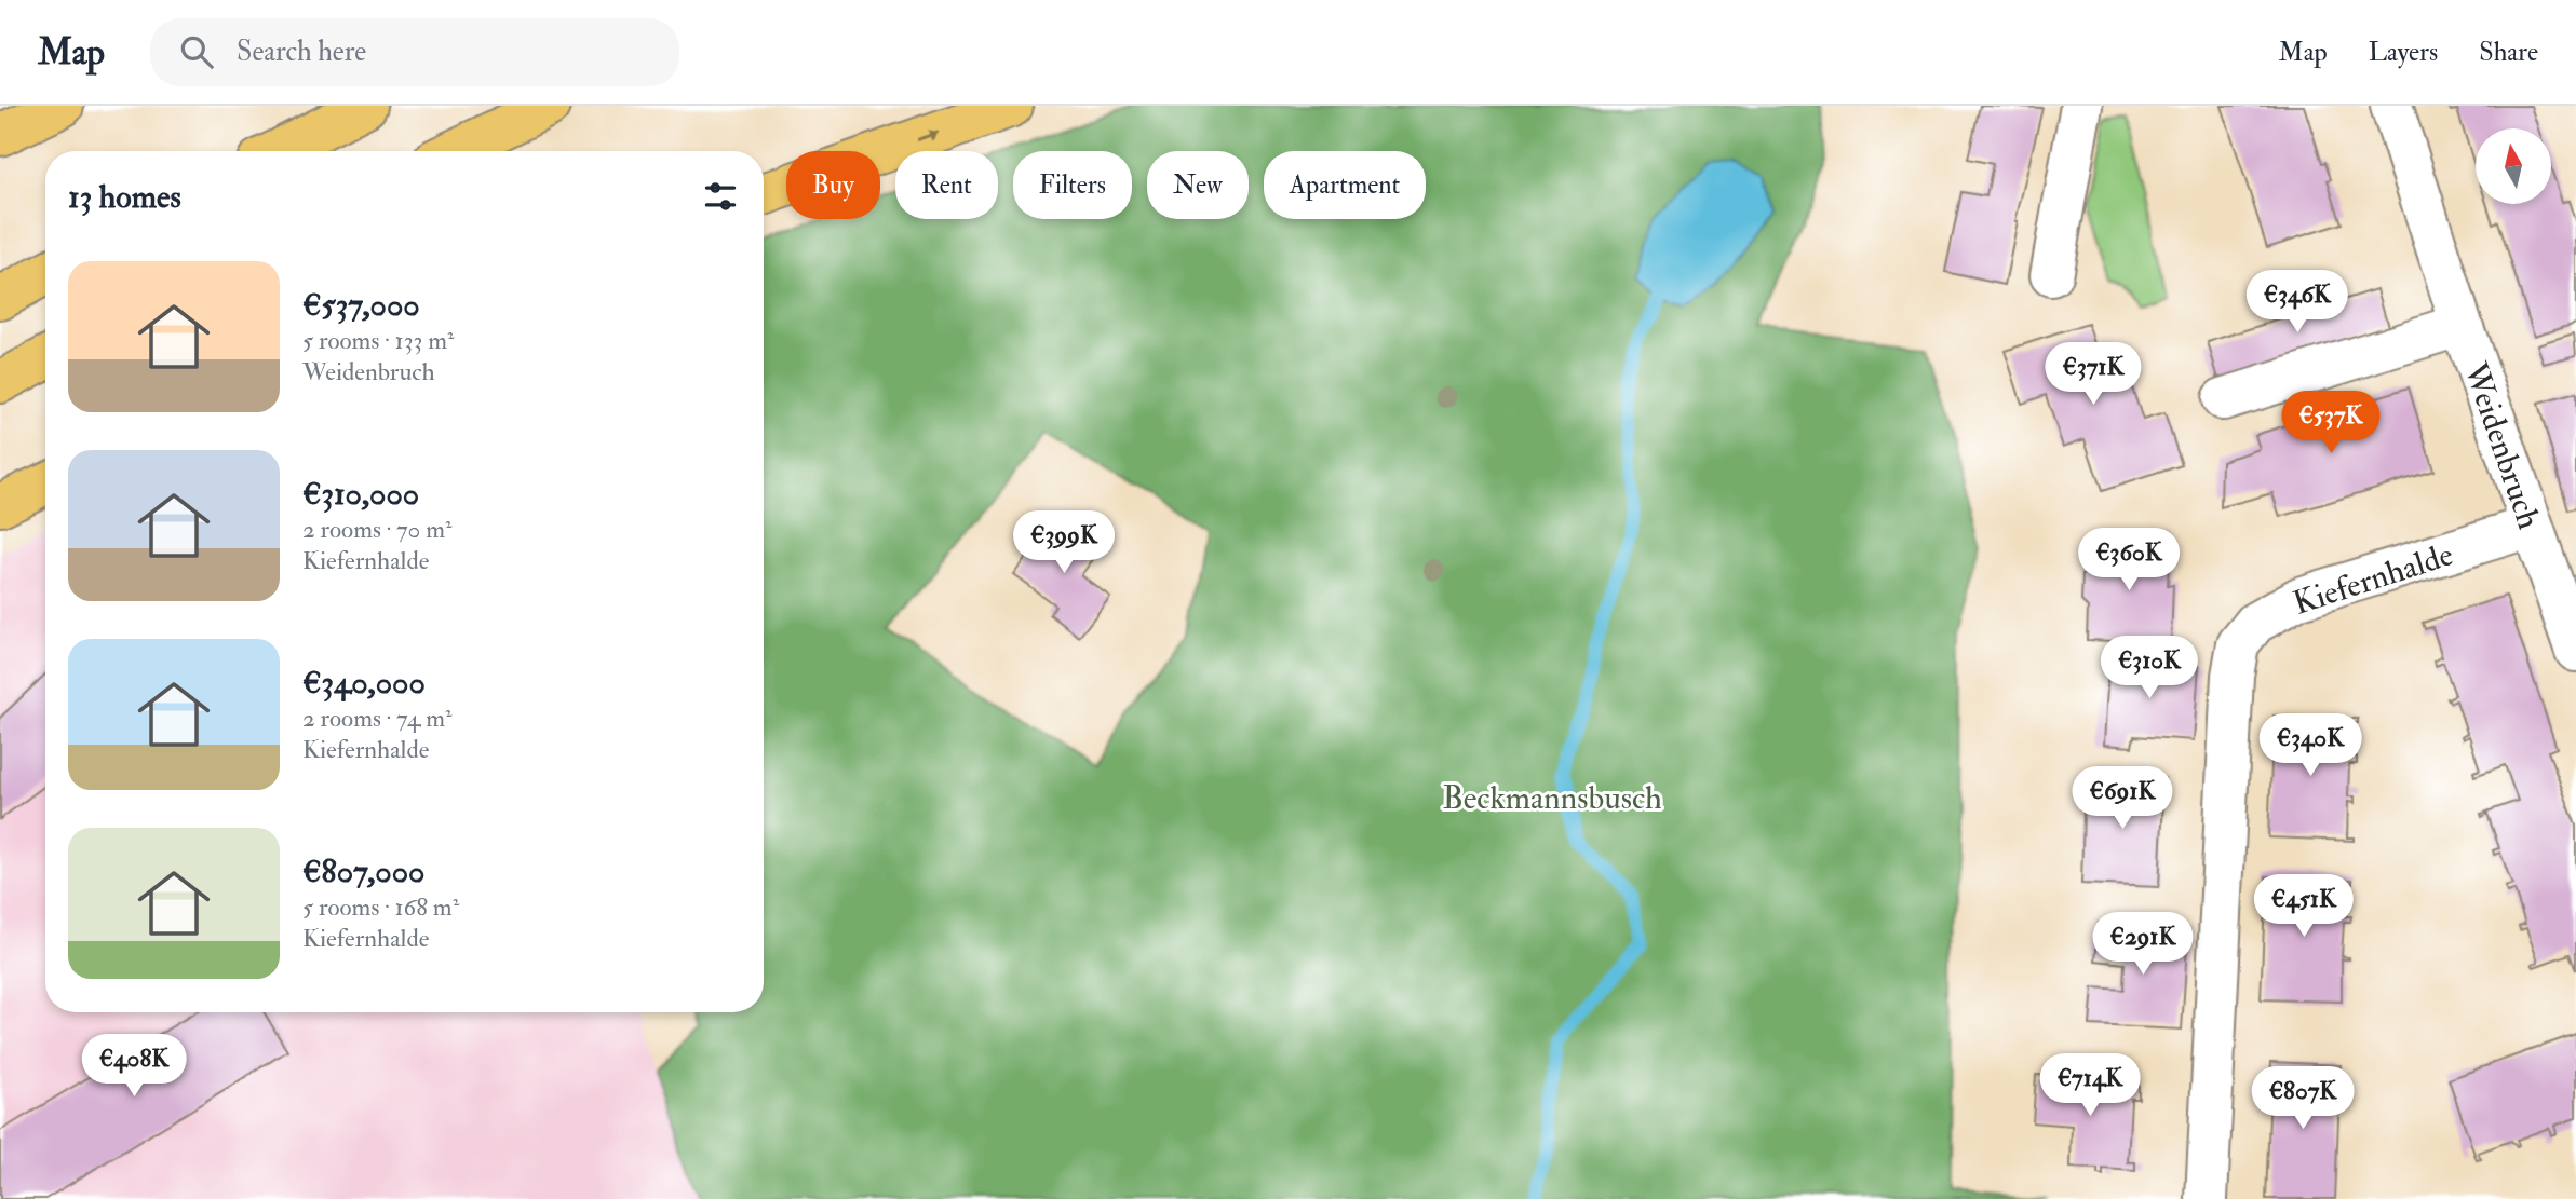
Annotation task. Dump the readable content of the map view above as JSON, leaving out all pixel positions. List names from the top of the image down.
{
  "streets": {
    "street": ["Weidenbruch", "Kiefernhalde"]
  },
  "crossings": [
    ["Weidenbruch", "Kiefernhalde"]
  ],
  "parks": ["Beckmannsbusch"],
  "north": "top",
  "page": {
    "header": "Map",
    "search": "Search here",
    "nav": ["Map", "Layers", "Share"],
    "chip": [
      "Buy",
      "Rent",
      "Filters",
      "New",
      "Apartment"
    ],
    "heading": "13 homes",
    "list": [
      {
        "name": "€537,000",
        "note": "5 rooms · 133 m² · Weidenbruch"
      },
      {
        "name": "€310,000",
        "note": "2 rooms · 70 m² · Kiefernhalde"
      },
      {
        "name": "€340,000",
        "note": "2 rooms · 74 m² · Kiefernhalde"
      },
      {
        "name": "€807,000",
        "note": "5 rooms · 168 m² · Kiefernhalde"
      }
    ],
    "price": [
      "€346K",
      "€371K",
      "€537K",
      "€399K",
      "€360K",
      "€310K",
      "€340K",
      "€691K",
      "€451K",
      "€291K",
      "€408K",
      "€714K",
      "€807K"
    ]
  }
}
